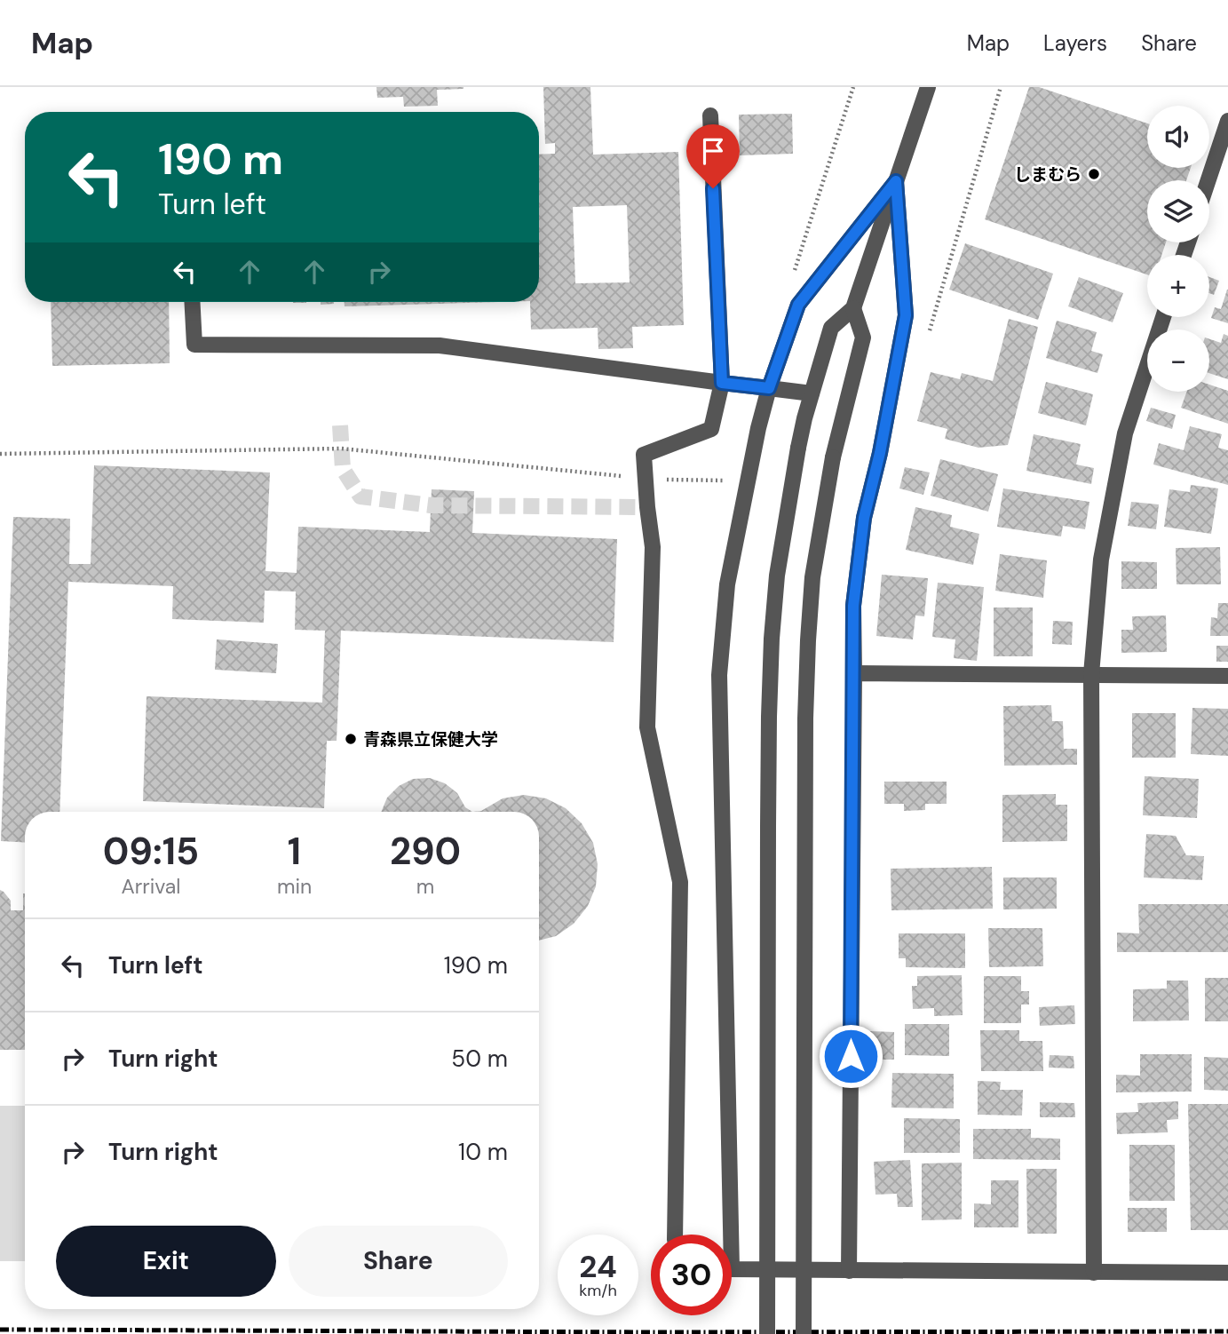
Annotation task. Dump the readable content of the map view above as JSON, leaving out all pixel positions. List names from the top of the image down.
{
  "places": ["しまむら", "青森県立保健大学"],
  "page": {
    "header": "Map",
    "nav": ["Map", "Layers", "Share"],
    "map_buttons": ["+", "−"],
    "turn": ["190 m", "Turn left"],
    "eta": [
      "09:15",
      "Arrival",
      "1",
      "min",
      "290",
      "m"
    ],
    "list": [
      {
        "name": "Turn left",
        "value": "190 m"
      },
      {
        "name": "Turn right",
        "value": "50 m"
      },
      {
        "name": "Turn right",
        "value": "10 m"
      }
    ],
    "buttons": ["Exit", "Share"],
    "speed": "24 km/h",
    "limit": "30"
  }
}
